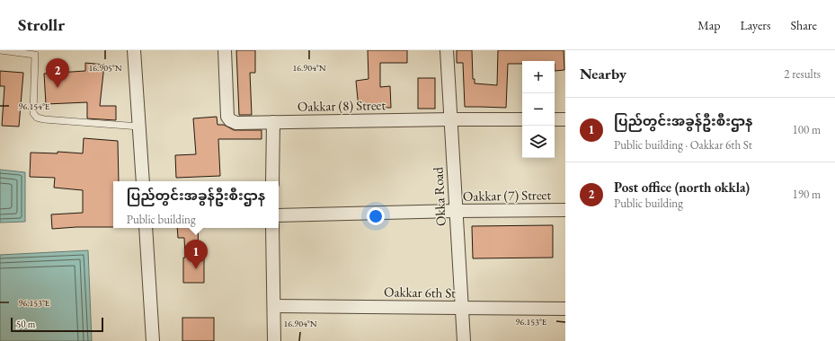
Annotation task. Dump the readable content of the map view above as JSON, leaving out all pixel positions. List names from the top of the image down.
{
  "streets": {
    "street": [
      "Oakkar (8) Street",
      "Oakkar (7) Street",
      "Okka Road",
      "Oakkar 6th St"
    ]
  },
  "crossings": [
    ["Oakkar (8) Street", "Okka Road"],
    ["Oakkar (7) Street", "Okka Road"],
    ["Okka Road", "Oakkar 6th St"]
  ],
  "scale_bar": "50 m",
  "page": {
    "header": "Strollr",
    "nav": ["Map", "Layers", "Share"],
    "heading": ["Nearby", "2 results"],
    "pins": ["2", "1"],
    "map_buttons": ["+", "−"],
    "list": [
      {
        "mark": "1",
        "name": "ပြည်တွင်းအခွန်ဦးစီးဌာန",
        "note": "Public building · Oakkar 6th St",
        "value": "100 m"
      },
      {
        "mark": "2",
        "name": "Post office (north okkla)",
        "note": "Public building",
        "value": "190 m"
      }
    ],
    "popup": ["ပြည်တွင်းအခွန်ဦးစီးဌာန", "Public building"],
    "scale": "50 m"
  },
  "coordinates": [
    "16.905°N",
    "16.904°N",
    "96.154°E",
    "96.153°E"
  ]
}
